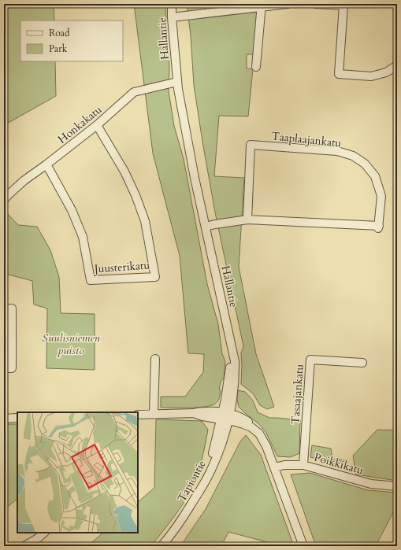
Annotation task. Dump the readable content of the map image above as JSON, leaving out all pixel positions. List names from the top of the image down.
{
  "streets": {
    "street": [
      "Hallantie",
      "Honkakatu",
      "Taaplaajankatu",
      "Juusterikatu",
      "Tasaajankatu",
      "Poikkikatu",
      "Tapiontie"
    ]
  },
  "crossings": [
    ["Hallantie", "Honkakatu"],
    ["Hallantie", "Taaplaajankatu"],
    ["Hallantie", "Tapiontie"],
    ["Honkakatu", "Juusterikatu"],
    ["Tasaajankatu", "Poikkikatu"]
  ],
  "parks": ["Suulisniemen puisto"],
  "legend": ["Road", "Park"]
}
